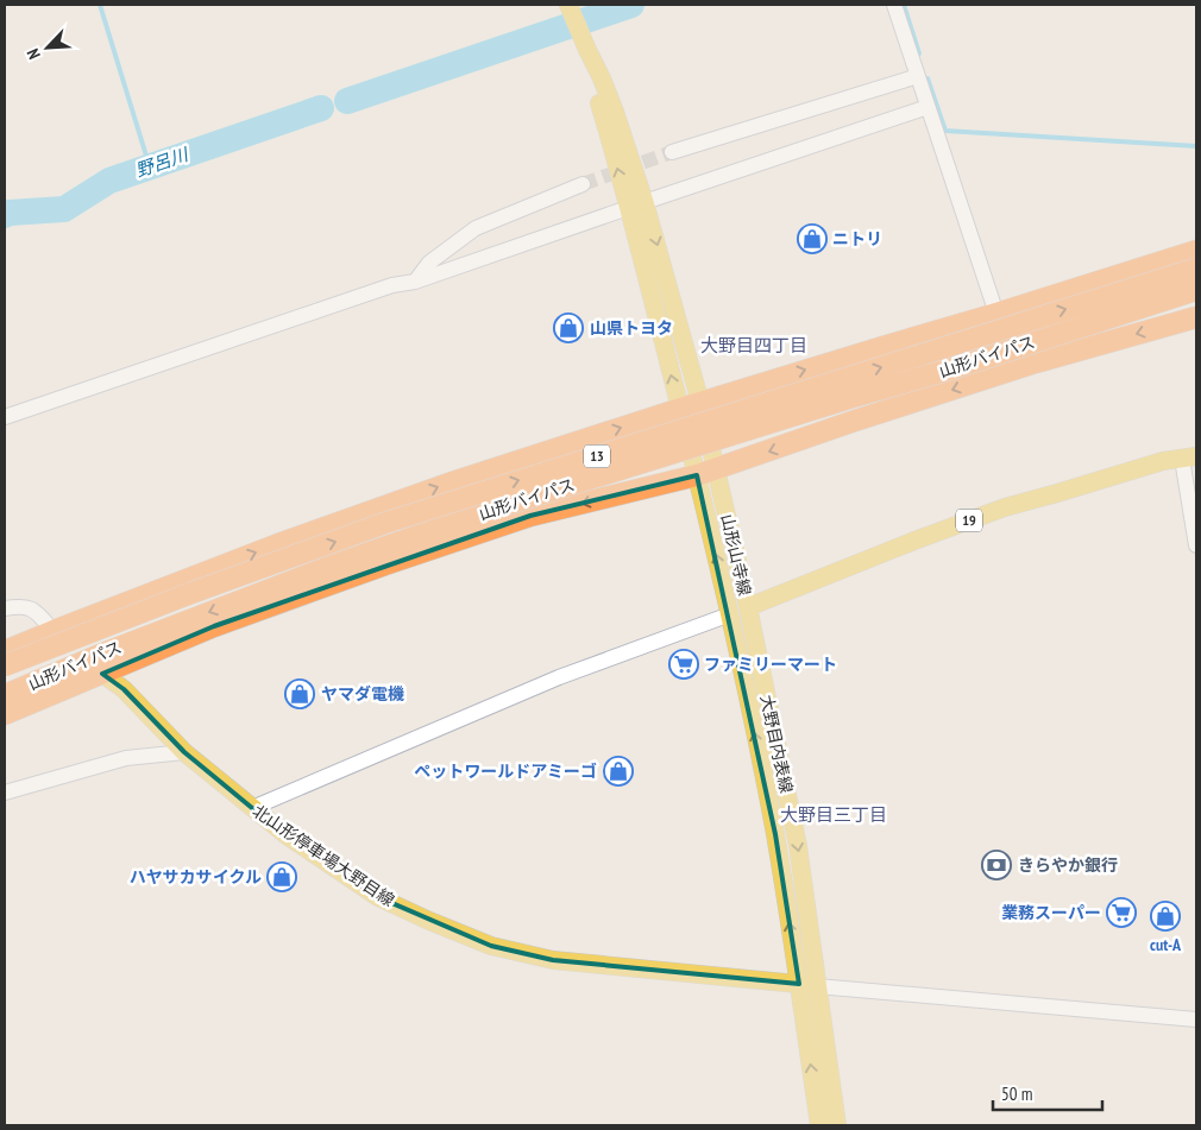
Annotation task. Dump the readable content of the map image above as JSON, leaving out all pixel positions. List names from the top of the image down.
{
  "streets": {
    "highway": ["山形バイパス", "13"],
    "main road": [
      "19",
      "山形山寺線",
      "大野目内表線",
      "北山形停車場大野目線"
    ]
  },
  "crossings": [
    ["山形山寺線", "大野目内表線"],
    ["大野目内表線", "北山形停車場大野目線"]
  ],
  "districts": ["大野目四丁目", "大野目三丁目"],
  "water": ["野呂川"],
  "places": {
    "shop": [
      "ニトリ",
      "山県トヨタ",
      "ヤマダ電機",
      "ペットワールドアミーゴ",
      "ハヤサカサイクル",
      "cut-A"
    ],
    "supermarket": ["ファミリーマート", "業務スーパー"],
    "bank": ["きらやか銀行"]
  },
  "scale_bar": "50 m",
  "north": "bottom left"
}
